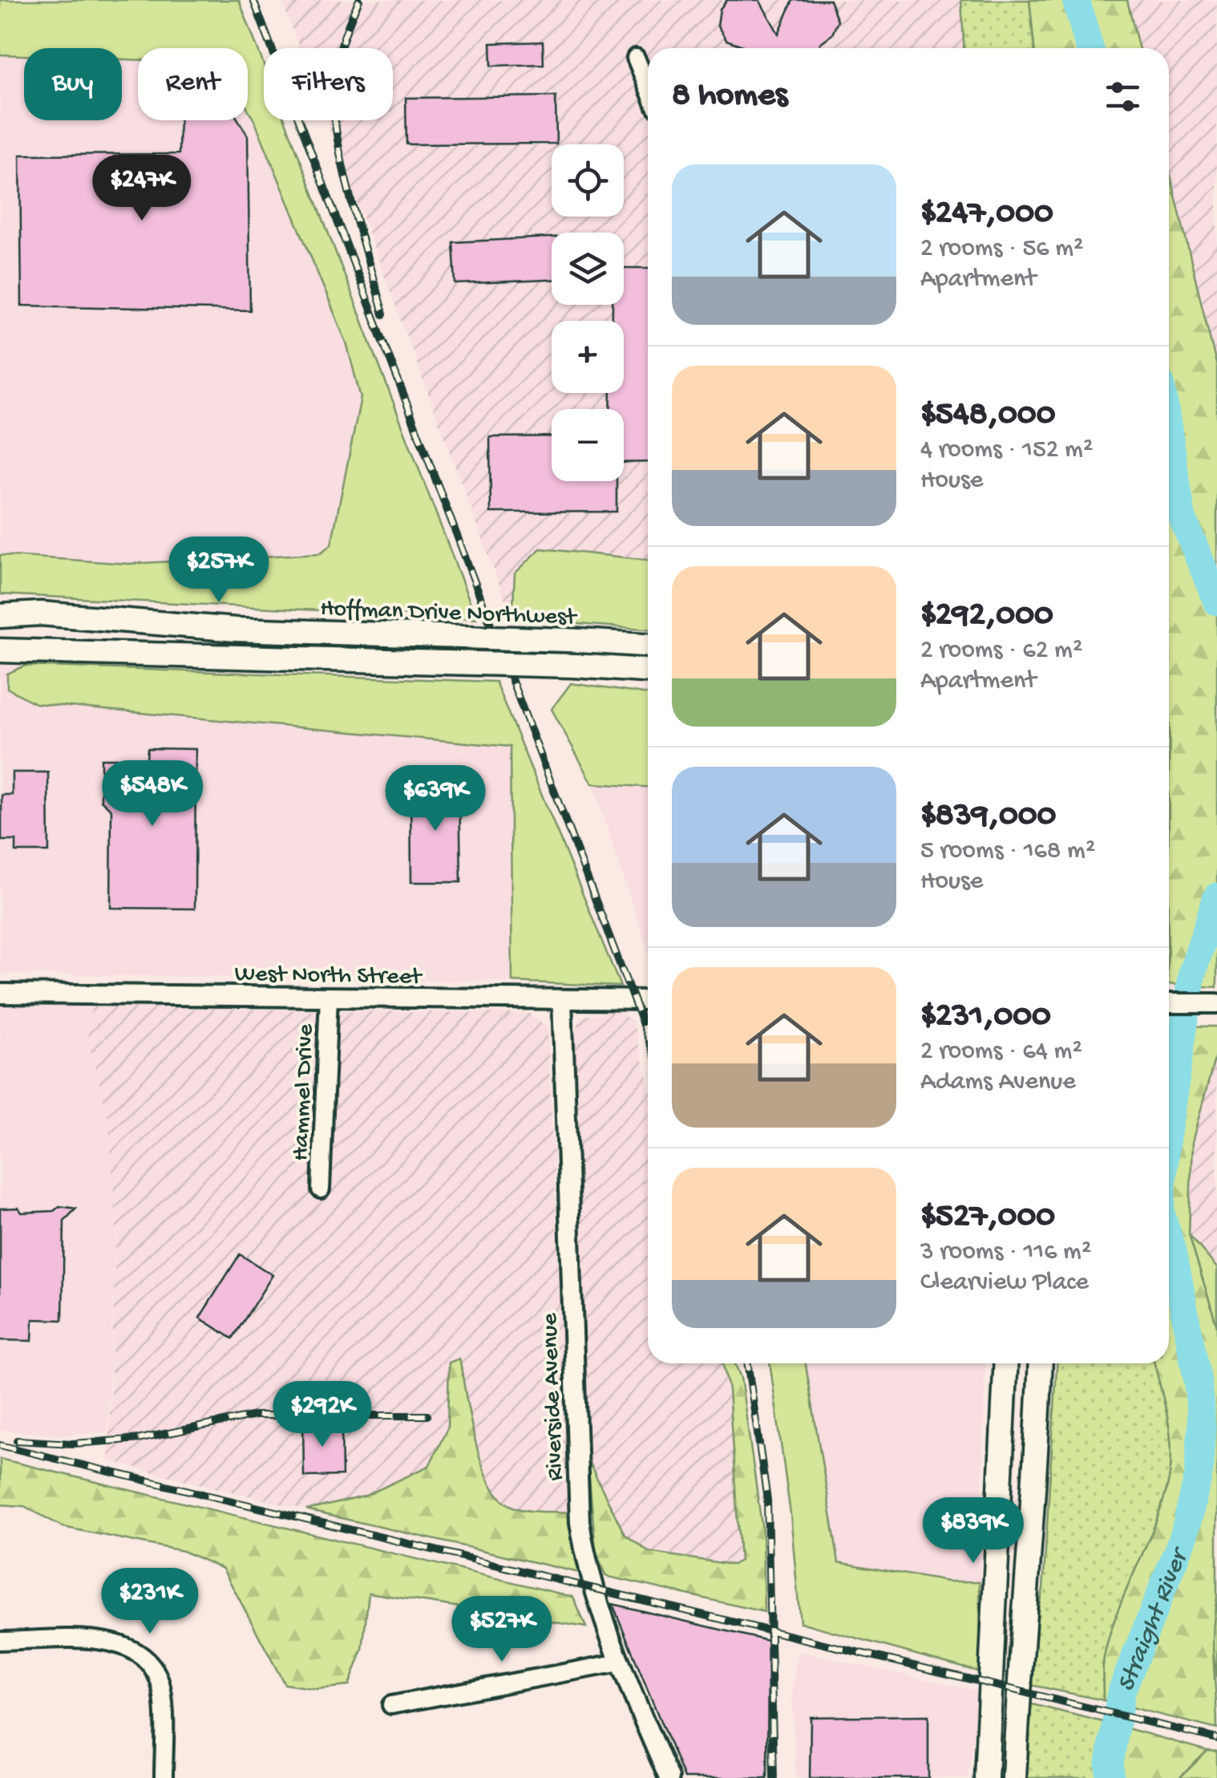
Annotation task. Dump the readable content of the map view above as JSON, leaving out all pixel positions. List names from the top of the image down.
{
  "streets": {
    "main road": ["Hoffman Drive Northwest"],
    "street": ["West North Street", "Hammel Drive", "Riverside Avenue"]
  },
  "crossings": [
    ["West North Street", "Hammel Drive"],
    ["West North Street", "Riverside Avenue"]
  ],
  "water": ["Straight River"],
  "page": {
    "chip": ["Buy", "Rent", "Filters"],
    "heading": "8 homes",
    "map_buttons": ["+", "−"],
    "list": [
      {
        "name": "$247,000",
        "note": "2 rooms · 56 m² · Apartment"
      },
      {
        "name": "$548,000",
        "note": "4 rooms · 152 m² · House"
      },
      {
        "name": "$292,000",
        "note": "2 rooms · 62 m² · Apartment"
      },
      {
        "name": "$839,000",
        "note": "5 rooms · 168 m² · House"
      },
      {
        "name": "$231,000",
        "note": "2 rooms · 64 m² · Adams Avenue"
      },
      {
        "name": "$527,000",
        "note": "3 rooms · 116 m² · Clearview Place"
      }
    ],
    "price": [
      "$247K",
      "$257K",
      "$548K",
      "$639K",
      "$292K",
      "$839K",
      "$231K",
      "$527K"
    ]
  }
}
